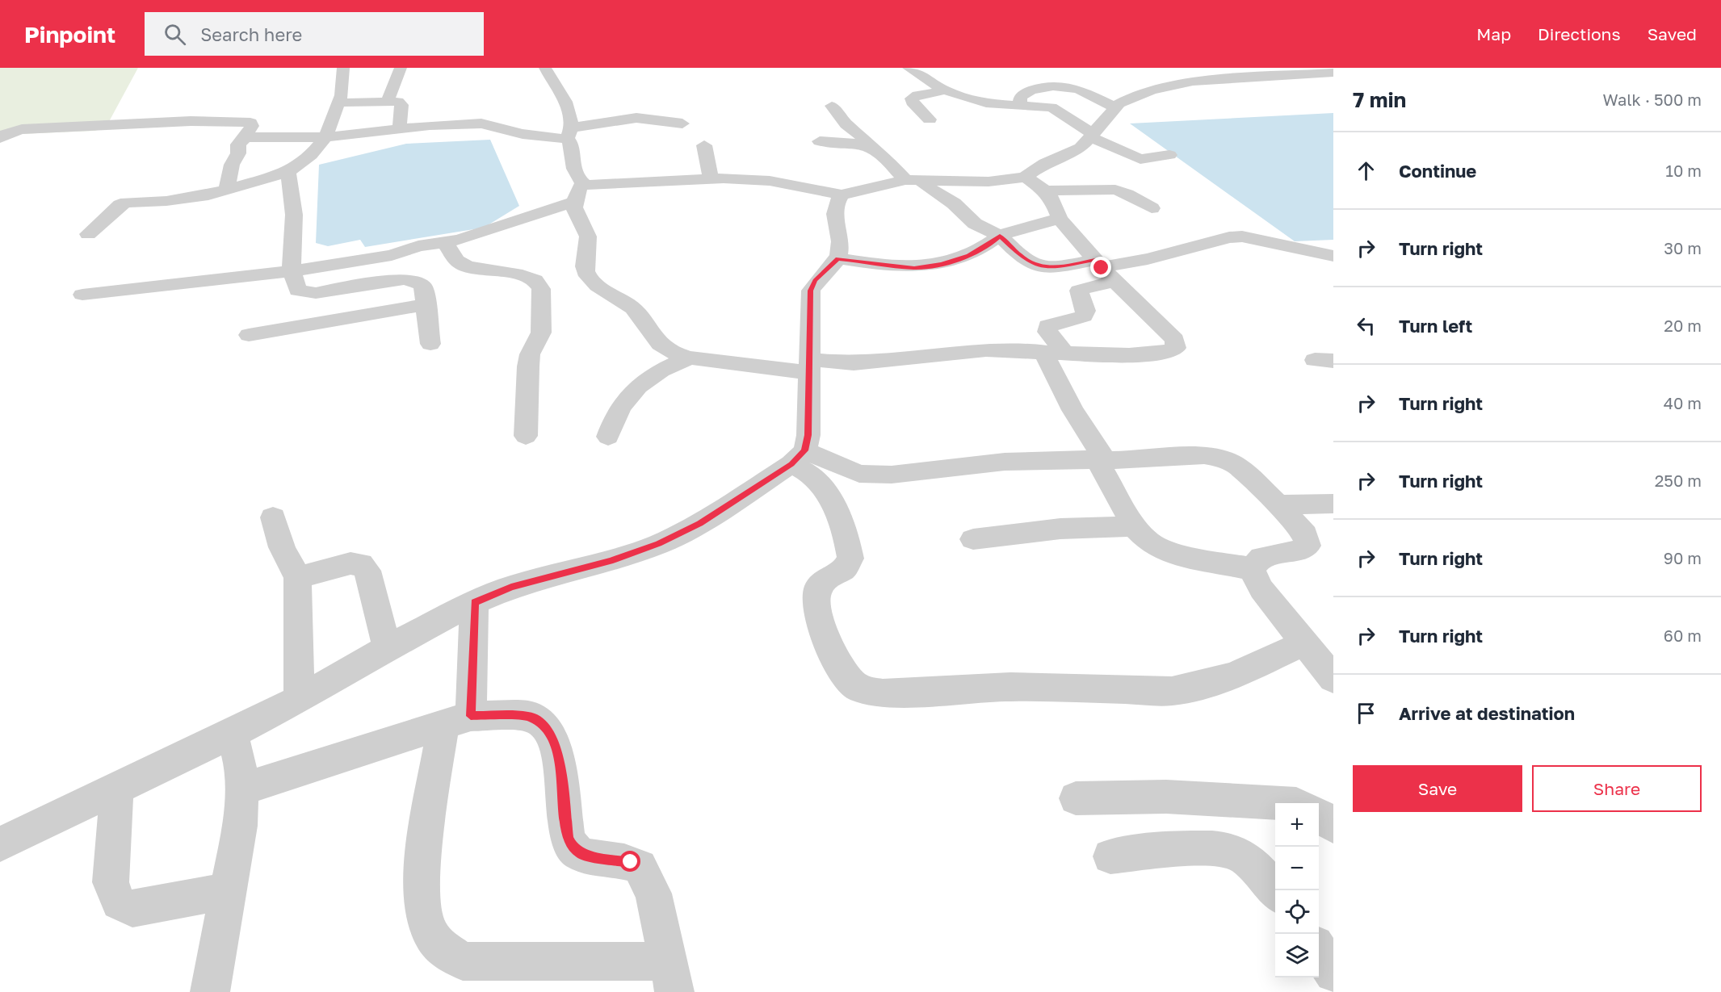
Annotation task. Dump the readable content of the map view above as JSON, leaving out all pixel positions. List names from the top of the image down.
{
  "page": {
    "header": "Pinpoint",
    "search": "Search here",
    "nav": ["Map", "Directions", "Saved"],
    "heading": ["7 min", "Walk · 500 m"],
    "list": [
      ["Continue", "10 m"],
      ["Turn right", "30 m"],
      ["Turn left", "20 m"],
      ["Turn right", "40 m"],
      ["Turn right", "250 m"],
      ["Turn right", "90 m"],
      ["Turn right", "60 m"],
      "Arrive at destination"
    ],
    "buttons": ["Save", "Share"],
    "map_buttons": ["+", "−"]
  }
}
